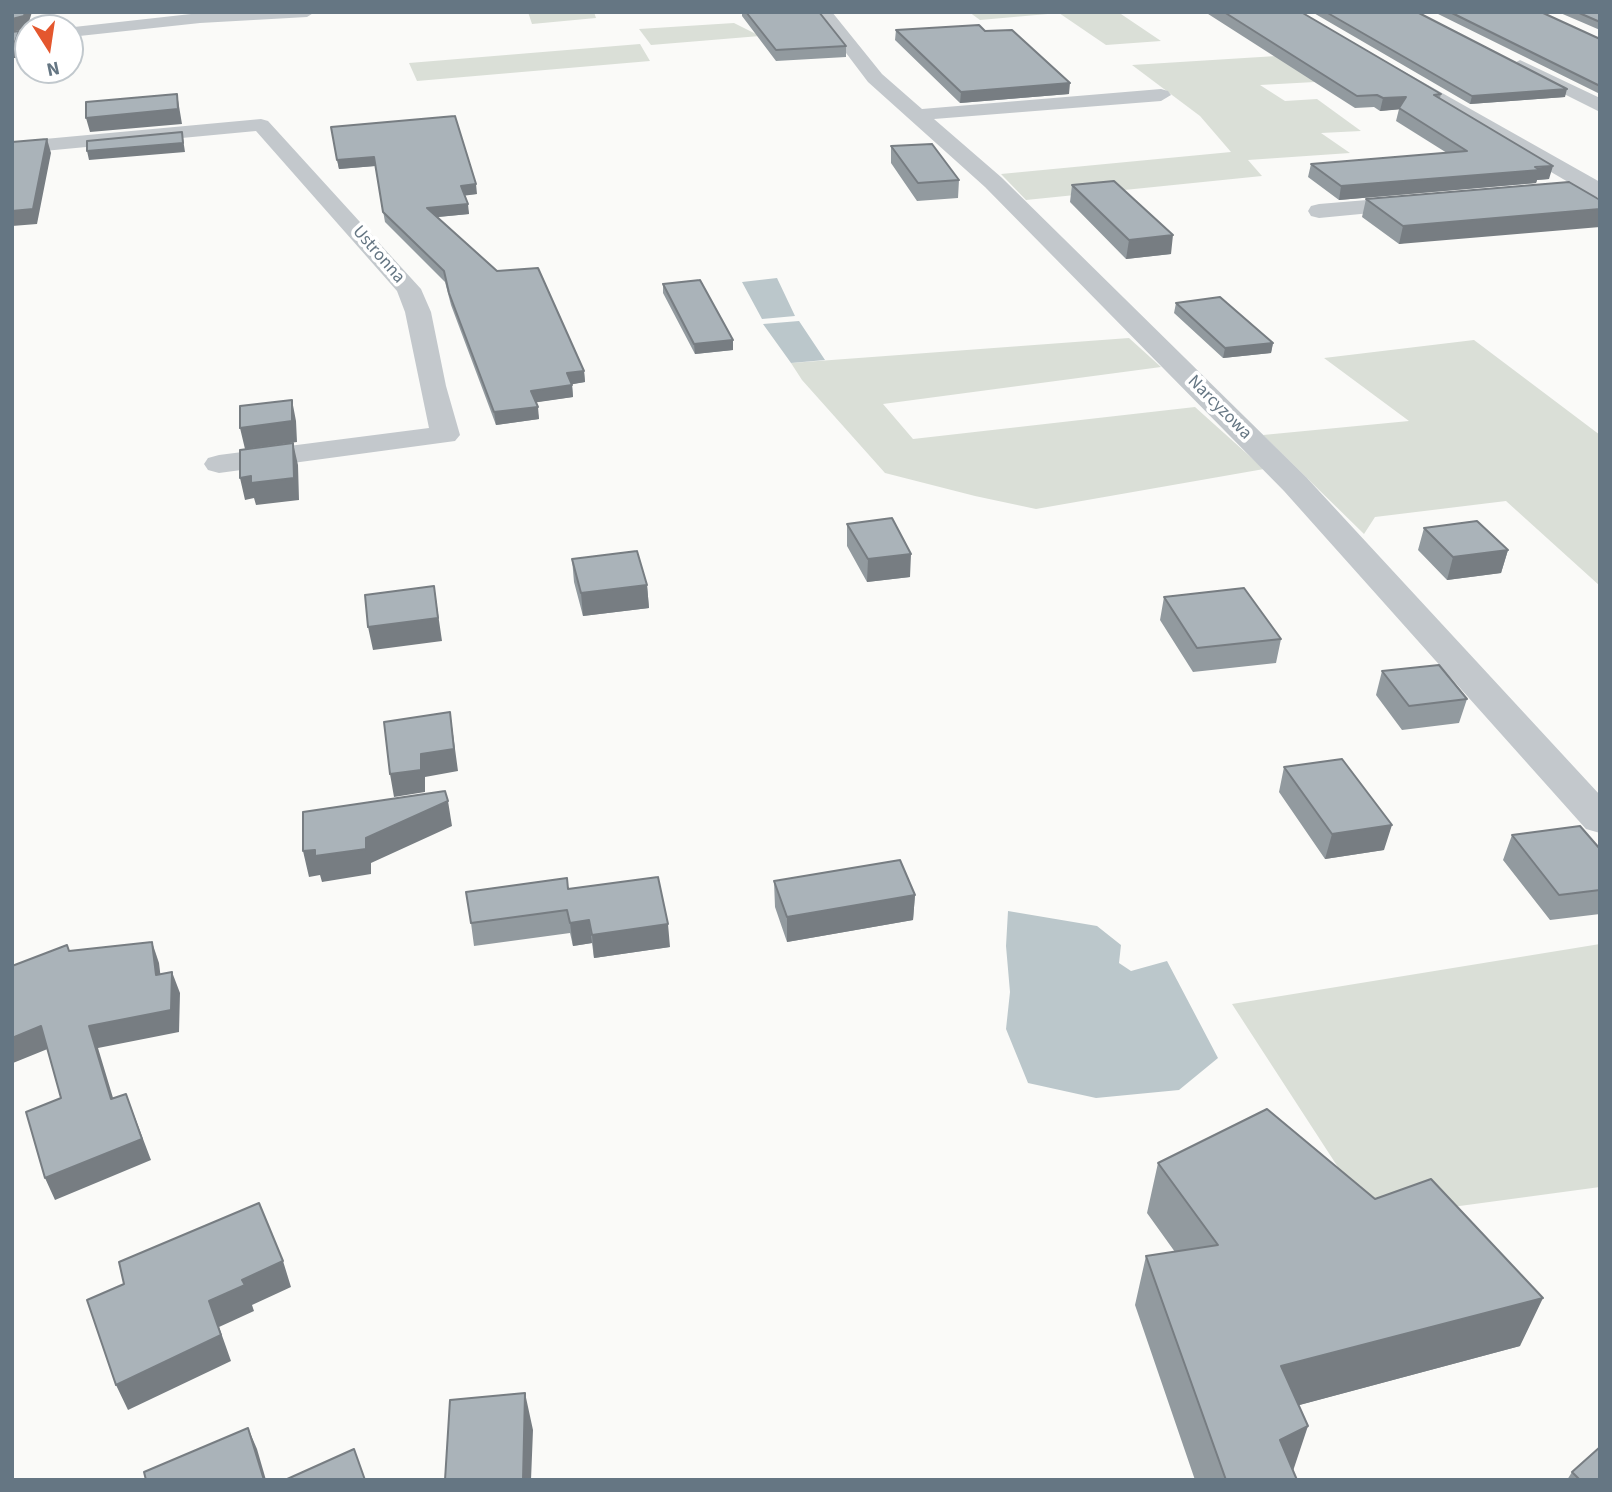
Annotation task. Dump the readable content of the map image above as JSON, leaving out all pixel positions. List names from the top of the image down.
{
  "streets": {
    "street": ["Ustronna", "Narcyzowa"]
  },
  "north": "bottom"
}
